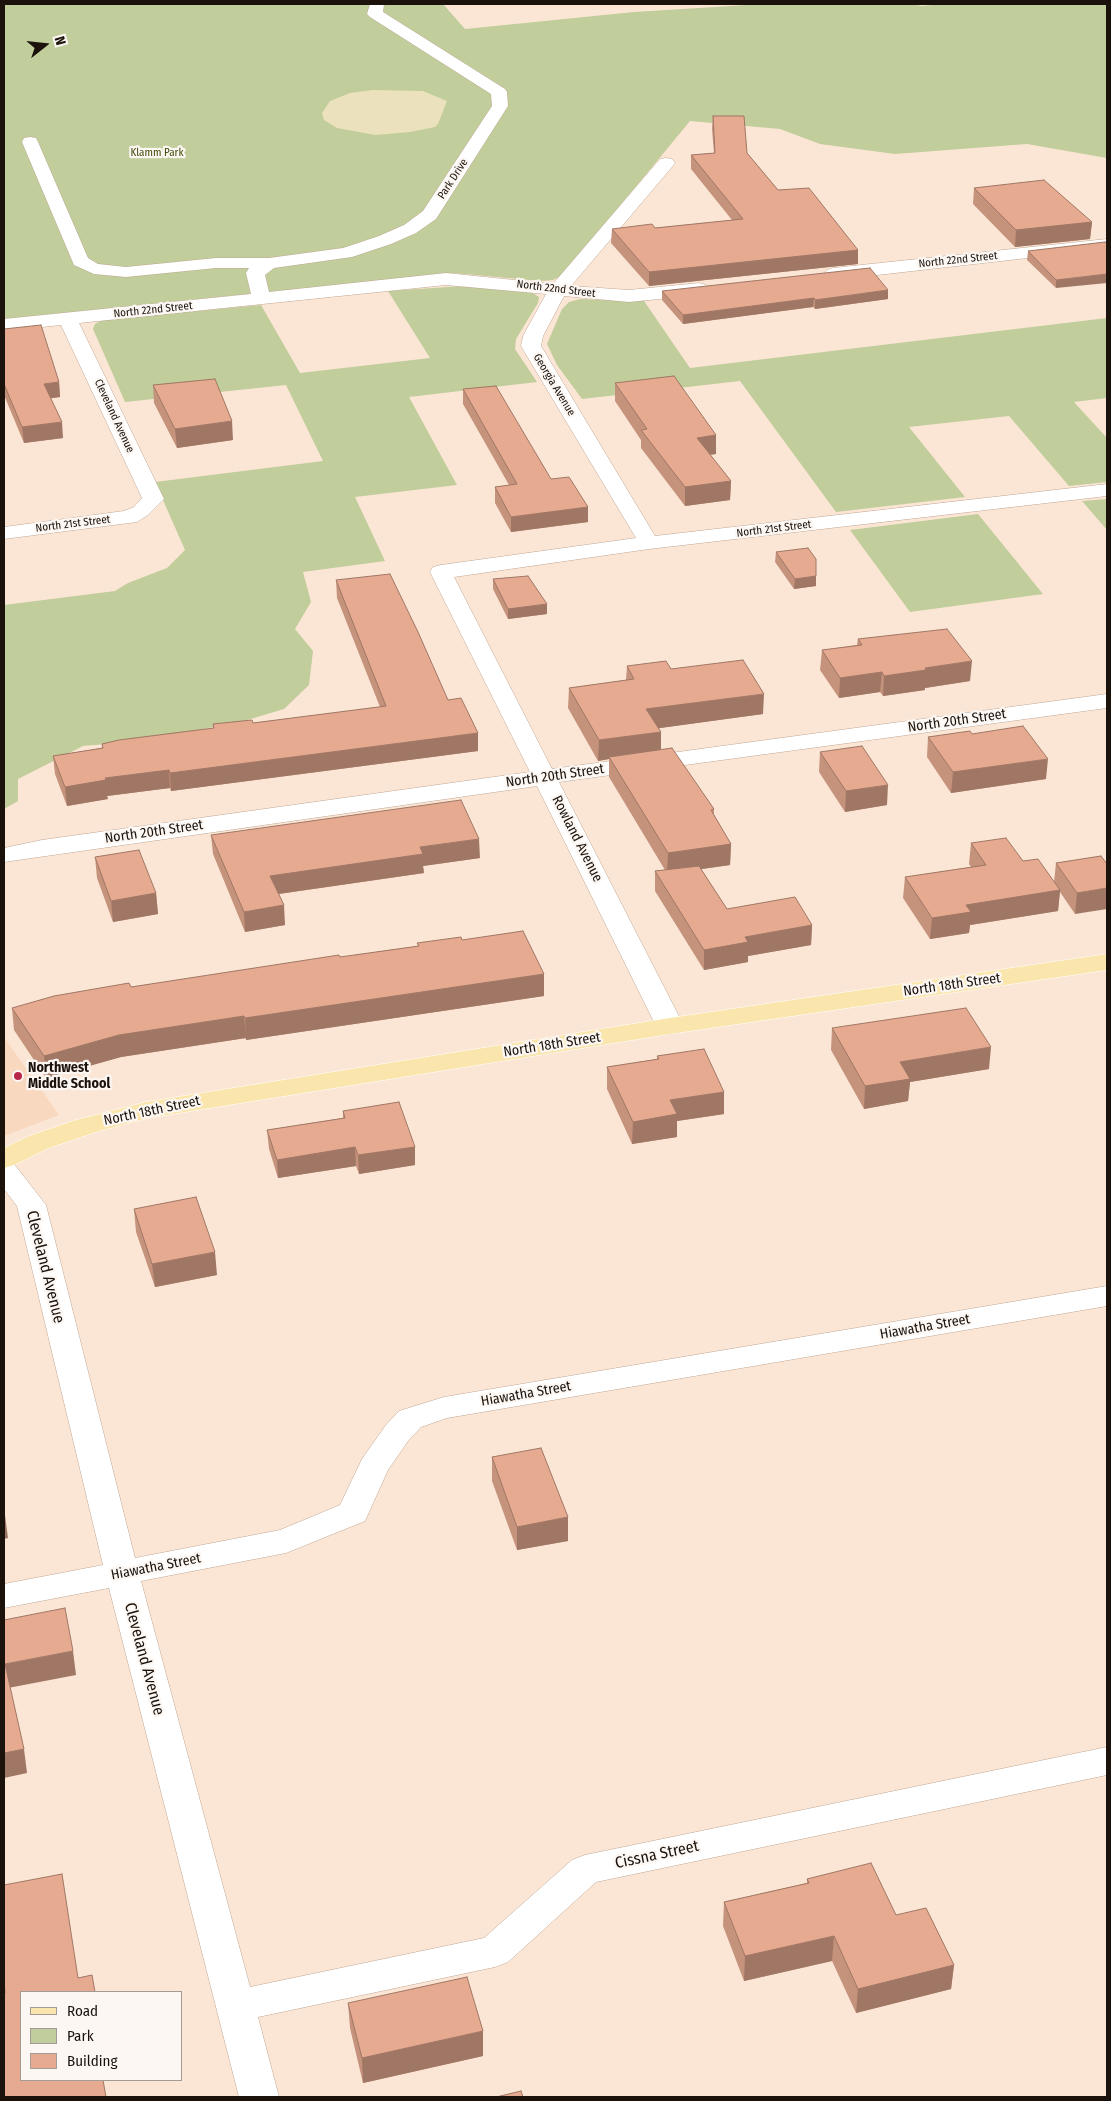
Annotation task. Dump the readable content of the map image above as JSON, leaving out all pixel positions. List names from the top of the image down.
{
  "streets": {
    "main road": ["North 18th Street"],
    "street": [
      "Park Drive",
      "North 22nd Street",
      "Georgia Avenue",
      "Cleveland Avenue",
      "North 21st Street",
      "North 20th Street",
      "Rowland Avenue",
      "Hiawatha Street",
      "Cissna Street"
    ]
  },
  "crossings": [
    ["North 22nd Street", "Georgia Avenue"],
    ["North 22nd Street", "Cleveland Avenue"],
    ["Georgia Avenue", "North 21st Street"],
    ["Cleveland Avenue", "North 21st Street"],
    ["Cleveland Avenue", "Hiawatha Street"],
    ["Cleveland Avenue", "Cissna Street"],
    ["North 21st Street", "Rowland Avenue"],
    ["North 20th Street", "Rowland Avenue"],
    ["Rowland Avenue", "North 18th Street"]
  ],
  "parks": ["Klamm Park"],
  "places": ["Northwest Middle School"],
  "legend": ["Road", "Park", "Building"],
  "north": "right"
}
